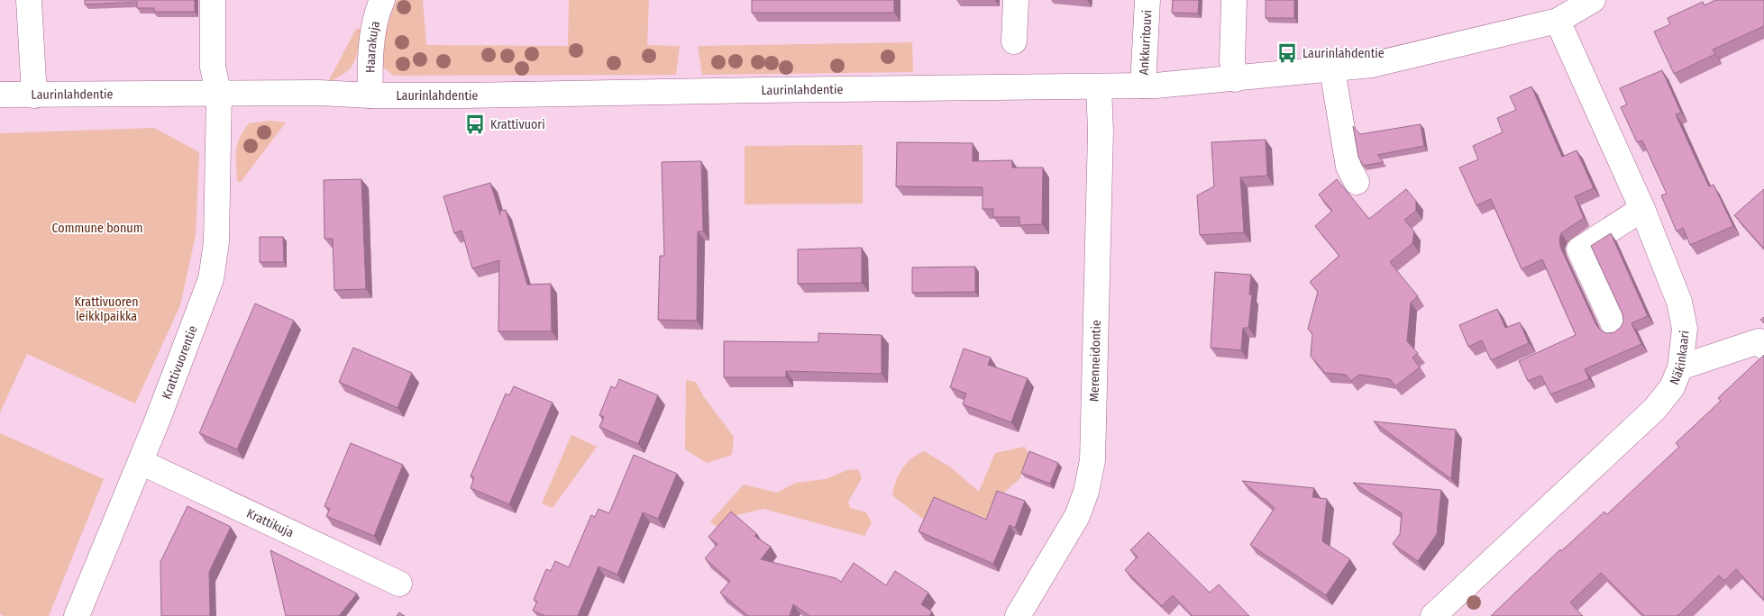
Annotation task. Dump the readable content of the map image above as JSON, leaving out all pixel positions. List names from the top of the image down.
{
  "streets": {
    "street": [
      "Ankkuritouvi",
      "Haarakuja",
      "Laurinlahdentie",
      "Näkinkaari",
      "Merenneidontie",
      "Krattivuorentie",
      "Krattikuja"
    ]
  },
  "crossings": [
    ["Ankkuritouvi", "Laurinlahdentie"],
    ["Haarakuja", "Laurinlahdentie"],
    ["Laurinlahdentie", "Näkinkaari"],
    ["Laurinlahdentie", "Merenneidontie"],
    ["Laurinlahdentie", "Krattivuorentie"],
    ["Krattivuorentie", "Krattikuja"]
  ],
  "parks": ["Commune bonum", "Krattivuoren leikkIpaikka"],
  "places": {
    "bus stop": ["Laurinlahdentie", "Krattivuori"]
  }
}
